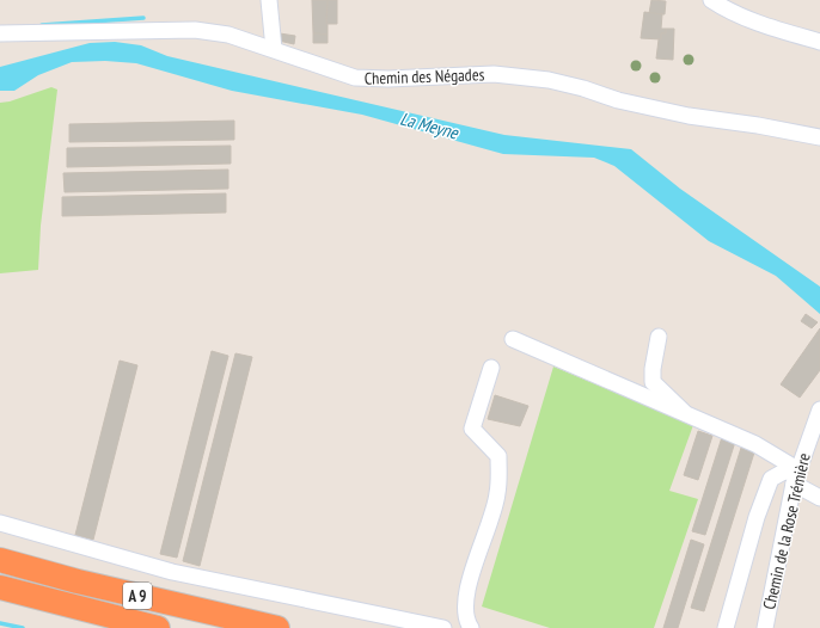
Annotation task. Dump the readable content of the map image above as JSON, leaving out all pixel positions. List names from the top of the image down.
{
  "streets": {
    "highway": ["A 9"],
    "street": ["Chemin des Négades", "Chemin de la Rose Trémière"]
  },
  "water": ["La Meyne"]
}
